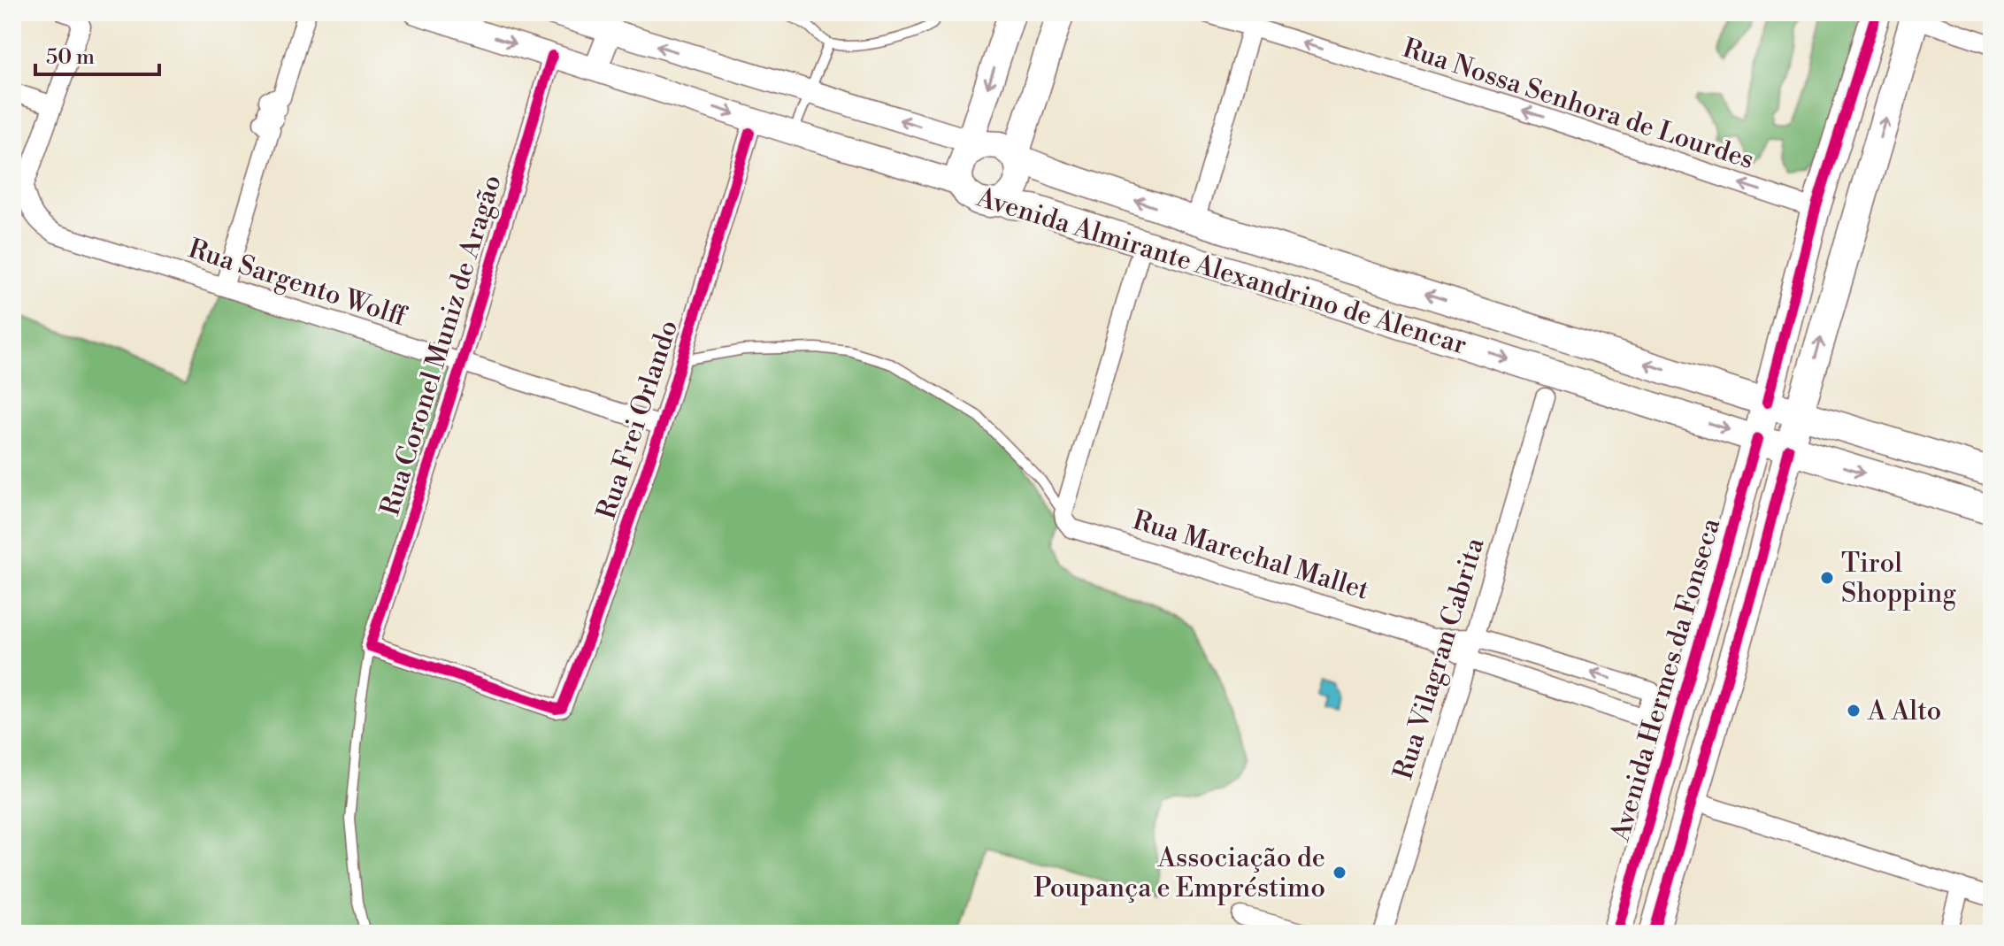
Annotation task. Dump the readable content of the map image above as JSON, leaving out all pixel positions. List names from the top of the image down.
{
  "streets": {
    "main road": ["Avenida Almirante Alexandrino de Alencar", "Avenida Hermes da Fonseca"],
    "street": [
      "Rua Nossa Senhora de Lourdes",
      "Rua Sargento Wolff",
      "Rua Coronel Muniz de Aragão",
      "Rua Frei Orlando",
      "Rua Marechal Mallet",
      "Rua Vilagran Cabrita"
    ]
  },
  "crossings": [
    ["Rua Nossa Senhora de Lourdes", "Avenida Hermes da Fonseca"],
    ["Avenida Almirante Alexandrino de Alencar", "Rua Coronel Muniz de Aragão"],
    ["Avenida Almirante Alexandrino de Alencar", "Avenida Hermes da Fonseca"],
    ["Rua Sargento Wolff", "Rua Coronel Muniz de Aragão"],
    ["Rua Sargento Wolff", "Rua Frei Orlando"],
    ["Rua Coronel Muniz de Aragão", "Rua Frei Orlando"],
    ["Rua Marechal Mallet", "Rua Vilagran Cabrita"]
  ],
  "one_way": ["Rua Nossa Senhora de Lourdes"],
  "places": ["Tirol Shopping", "A Alto", "Associação de Poupança e Empréstimo"],
  "scale_bar": "50 m"
}
